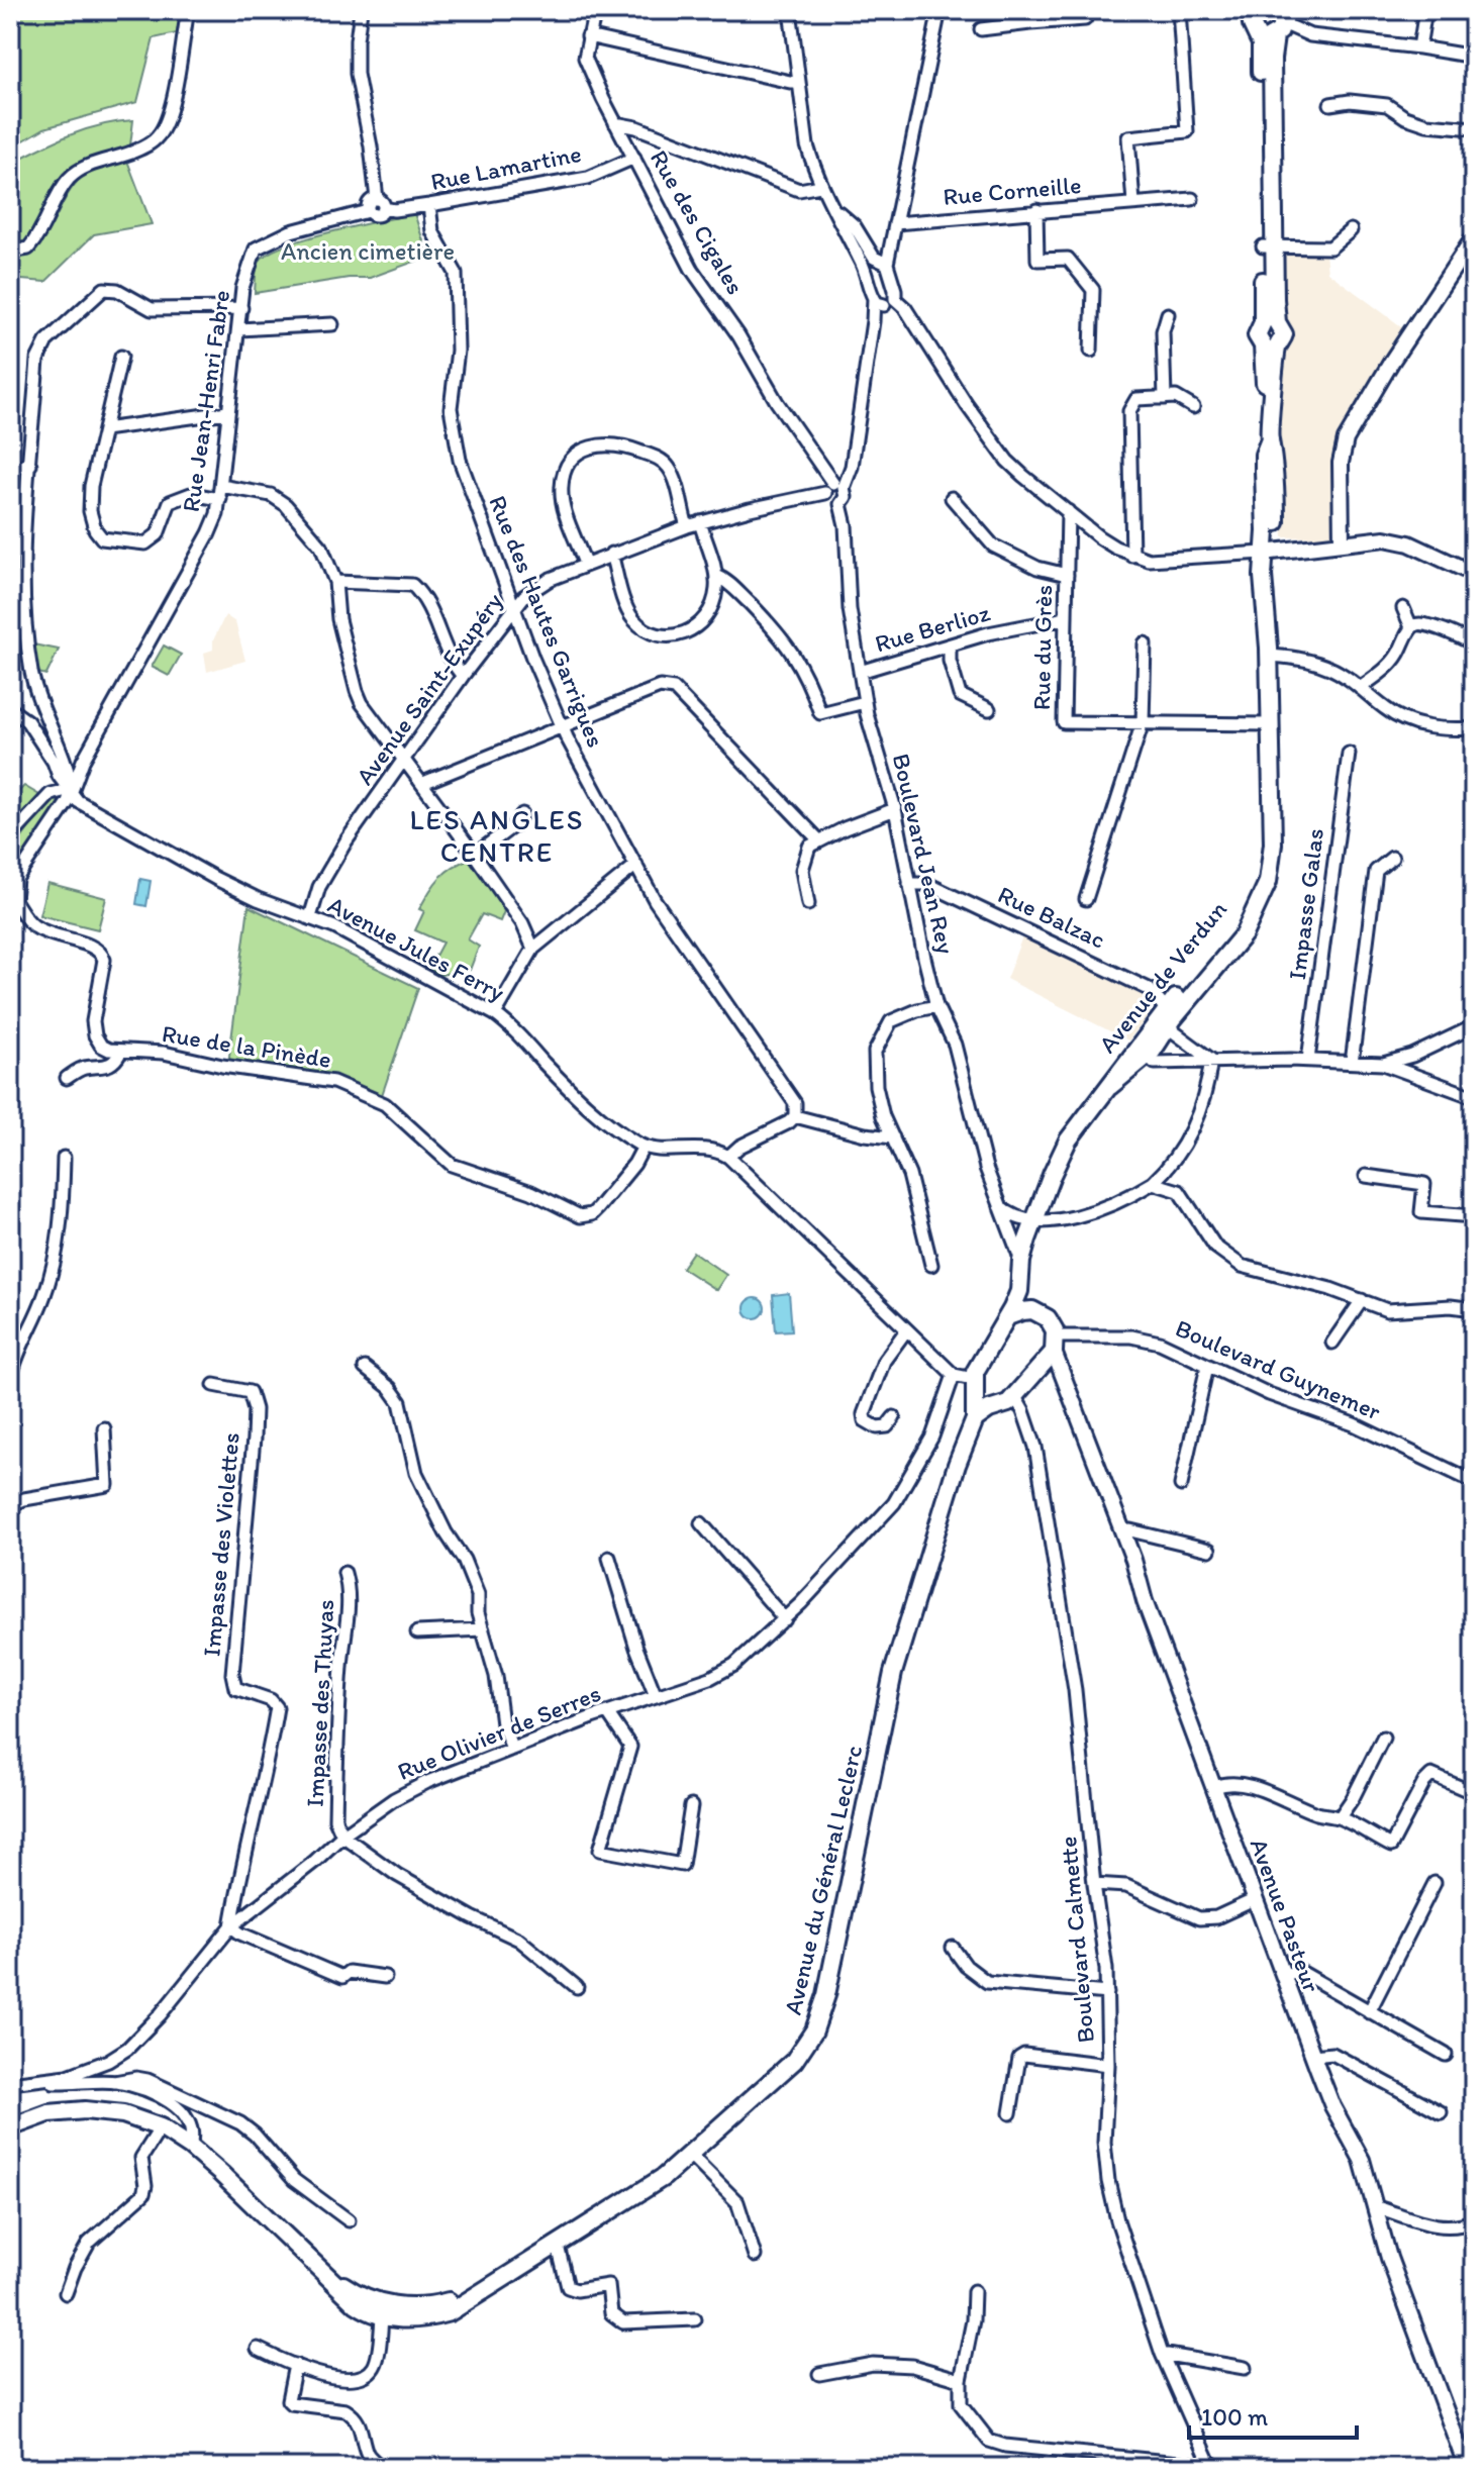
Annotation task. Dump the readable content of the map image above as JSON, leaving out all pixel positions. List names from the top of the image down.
{
  "streets": {
    "main road": ["Avenue de Verdun", "Avenue du Général Leclerc"],
    "street": [
      "Rue Lamartine",
      "Rue Corneille",
      "Rue des Cigales",
      "Rue Jean-Henri Fabre",
      "Rue des Hautes Garrigues",
      "Rue Berlioz",
      "Rue du Grès",
      "Avenue Saint-Exupéry",
      "Boulevard Jean Rey",
      "Impasse Galas",
      "Rue Balzac",
      "Avenue Jules Ferry",
      "Rue de la Pinède",
      "Boulevard Guynemer",
      "Impasse des Violettes",
      "Impasse des Thuyas",
      "Rue Olivier de Serres",
      "Avenue Pasteur",
      "Boulevard Calmette"
    ]
  },
  "crossings": [
    ["Rue Lamartine", "Rue des Cigales"],
    ["Rue Lamartine", "Rue Jean-Henri Fabre"],
    ["Rue Lamartine", "Rue des Hautes Garrigues"],
    ["Rue des Cigales", "Avenue Saint-Exupéry"],
    ["Rue des Cigales", "Boulevard Jean Rey"],
    ["Rue Jean-Henri Fabre", "Avenue Jules Ferry"],
    ["Rue des Hautes Garrigues", "Avenue Saint-Exupéry"],
    ["Rue Berlioz", "Rue du Grès"],
    ["Rue Berlioz", "Boulevard Jean Rey"],
    ["Rue du Grès", "Avenue de Verdun"],
    ["Avenue Saint-Exupéry", "Boulevard Jean Rey"],
    ["Avenue Saint-Exupéry", "Avenue Jules Ferry"],
    ["Boulevard Jean Rey", "Rue Balzac"],
    ["Boulevard Jean Rey", "Avenue de Verdun"],
    ["Rue Balzac", "Avenue de Verdun"],
    ["Avenue Jules Ferry", "Rue de la Pinède"],
    ["Boulevard Guynemer", "Avenue Pasteur"],
    ["Impasse des Violettes", "Rue Olivier de Serres"],
    ["Impasse des Thuyas", "Rue Olivier de Serres"]
  ],
  "districts": ["LES ANGLES CENTRE"],
  "parks": ["Ancien cimetière"],
  "scale_bar": "100 m"
}
